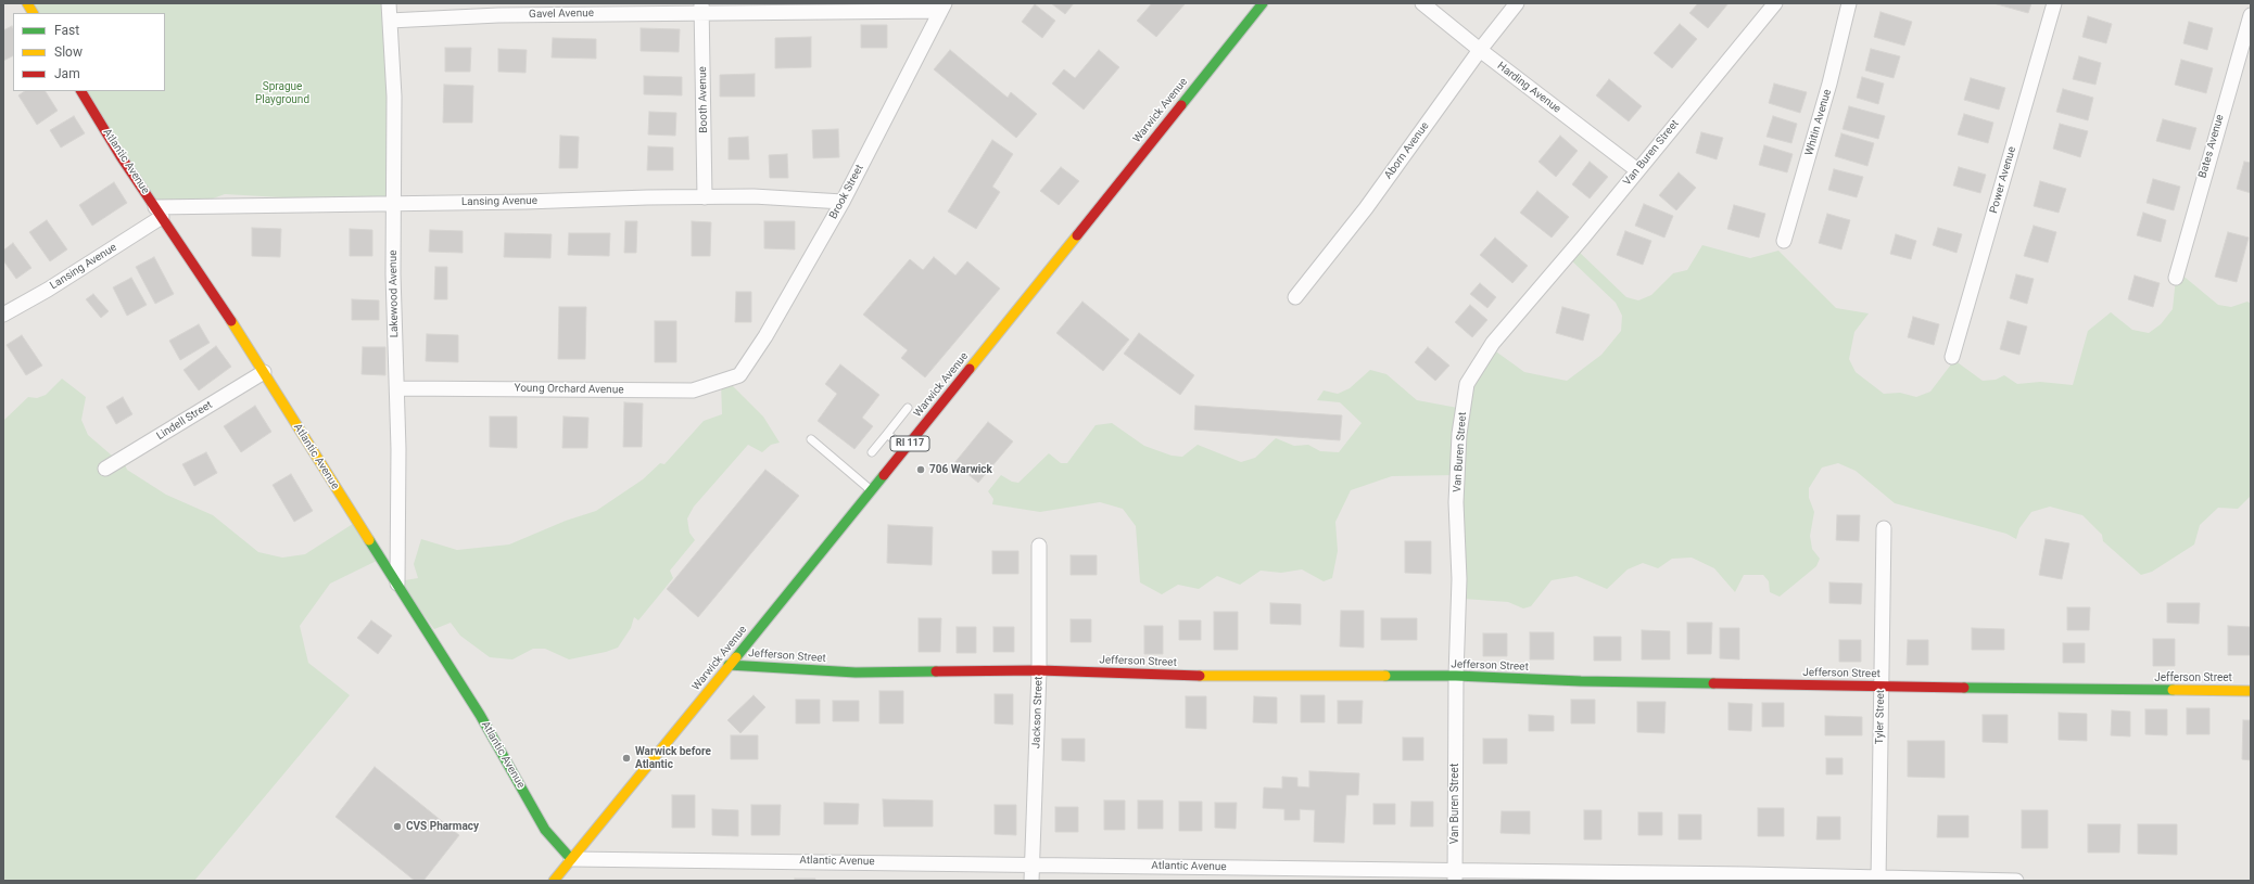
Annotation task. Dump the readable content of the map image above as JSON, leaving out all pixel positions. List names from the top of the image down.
{
  "streets": {
    "street": [
      "Gavel Avenue",
      "Harding Avenue",
      "Booth Avenue",
      "Warwick Avenue",
      "Whitin Avenue",
      "Bates Avenue",
      "Aborn Avenue",
      "Van Buren Street",
      "Atlantic Avenue",
      "Power Avenue",
      "Brook Street",
      "Lansing Avenue",
      "Lakewood Avenue",
      "Young Orchard Avenue",
      "Lindell Street",
      "RI 117",
      "Jefferson Street",
      "Jackson Street",
      "Tyler Street"
    ]
  },
  "crossings": [
    ["Gavel Avenue", "Booth Avenue"],
    ["Gavel Avenue", "Brook Street"],
    ["Gavel Avenue", "Lakewood Avenue"],
    ["Harding Avenue", "Aborn Avenue"],
    ["Harding Avenue", "Van Buren Street"],
    ["Booth Avenue", "Lansing Avenue"],
    ["Warwick Avenue", "Atlantic Avenue"],
    ["Warwick Avenue", "Jefferson Street"],
    ["Van Buren Street", "Atlantic Avenue"],
    ["Van Buren Street", "Jefferson Street"],
    ["Atlantic Avenue", "Lansing Avenue"],
    ["Atlantic Avenue", "Lakewood Avenue"],
    ["Atlantic Avenue", "Lindell Street"],
    ["Atlantic Avenue", "Jackson Street"],
    ["Atlantic Avenue", "Tyler Street"],
    ["Brook Street", "Lansing Avenue"],
    ["Brook Street", "Young Orchard Avenue"],
    ["Lansing Avenue", "Lakewood Avenue"],
    ["Lakewood Avenue", "Young Orchard Avenue"],
    ["Jefferson Street", "Jackson Street"],
    ["Jefferson Street", "Tyler Street"]
  ],
  "parks": ["Sprague Playground"],
  "places": ["706 Warwick", "Warwick before Atlantic", "CVS Pharmacy"],
  "legend": ["Fast", "Slow", "Jam"]
}
